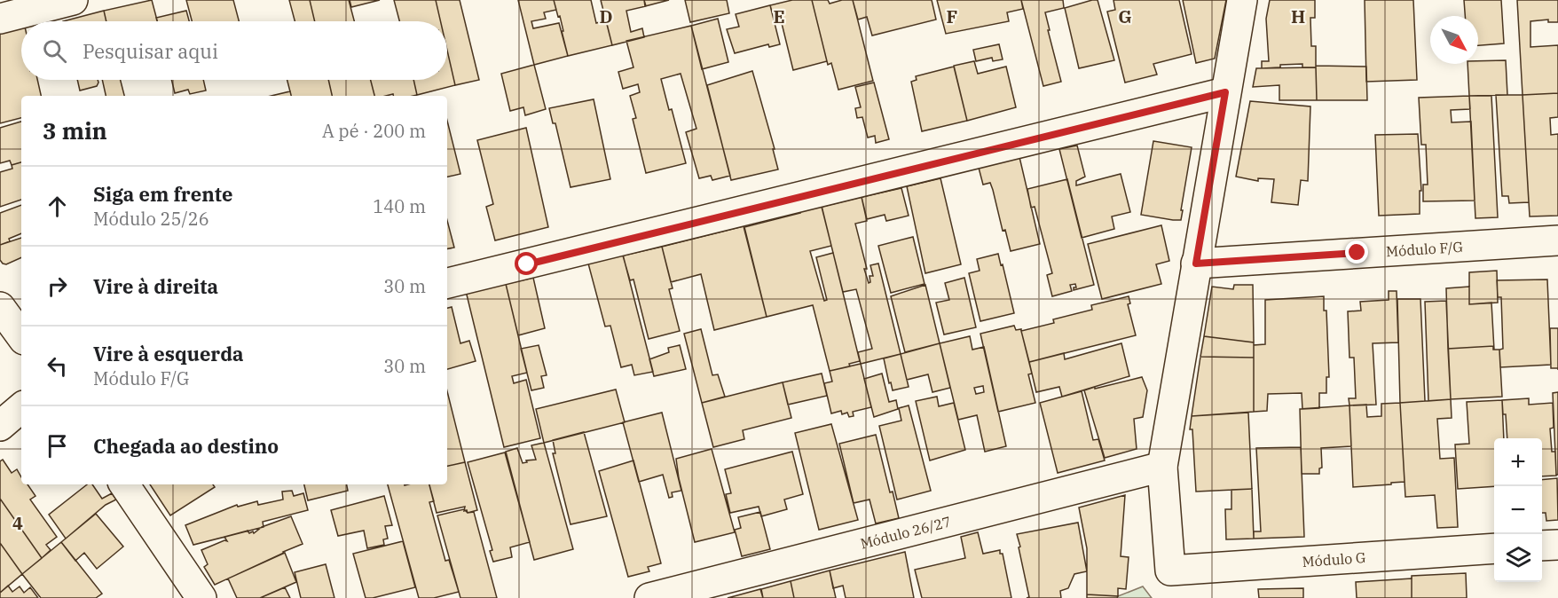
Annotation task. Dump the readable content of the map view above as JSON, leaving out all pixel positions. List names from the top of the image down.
{
  "streets": {
    "street": ["Módulo F/G", "Módulo 26/27", "Módulo G"]
  },
  "crossings": [
    ["Módulo 26/27", "Módulo G"]
  ],
  "north": "bottom right",
  "page": {
    "search": "Pesquisar aqui",
    "heading": ["3 min", "A pé · 200 m"],
    "list": [
      ["Siga em frente", "Módulo 25/26", "140 m"],
      ["Vire à direita", "30 m"],
      ["Vire à esquerda", "Módulo F/G", "30 m"],
      "Chegada ao destino"
    ],
    "map_buttons": ["+", "−"]
  },
  "grid": {
    "columns": [
      "D",
      "E",
      "F",
      "G",
      "H"
    ],
    "rows": ["4"]
  }
}
